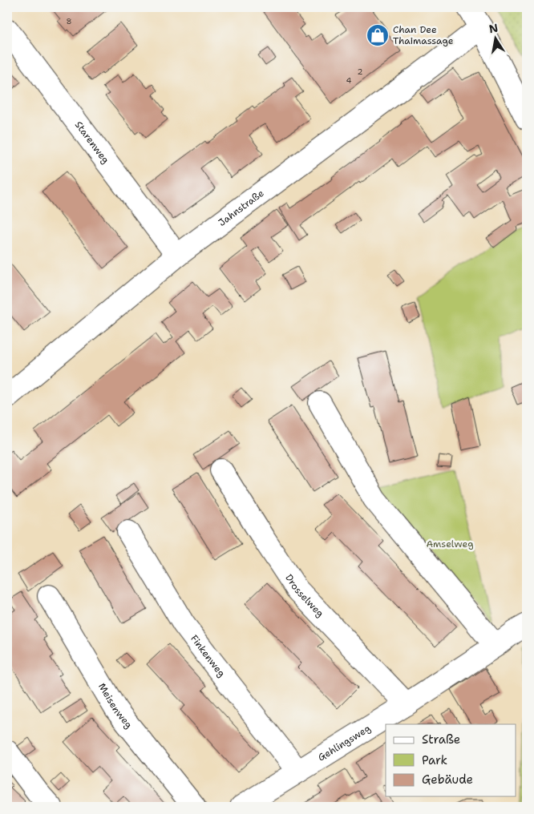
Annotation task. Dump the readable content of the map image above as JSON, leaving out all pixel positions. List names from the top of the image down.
{
  "streets": {
    "street": [
      "Starenweg",
      "Jahnstraße",
      "Drosselweg",
      "Finkenweg",
      "Meisenweg",
      "Gehlingsweg"
    ]
  },
  "crossings": [
    ["Starenweg", "Jahnstraße"],
    ["Drosselweg", "Gehlingsweg"],
    ["Finkenweg", "Gehlingsweg"]
  ],
  "parks": ["Amselweg"],
  "places": {
    "shop": ["Chan Dee Thaimassage"]
  },
  "house_numbers": ["8", "2", "4"],
  "legend": ["Straße", "Park", "Gebäude"],
  "north": "top"
}
